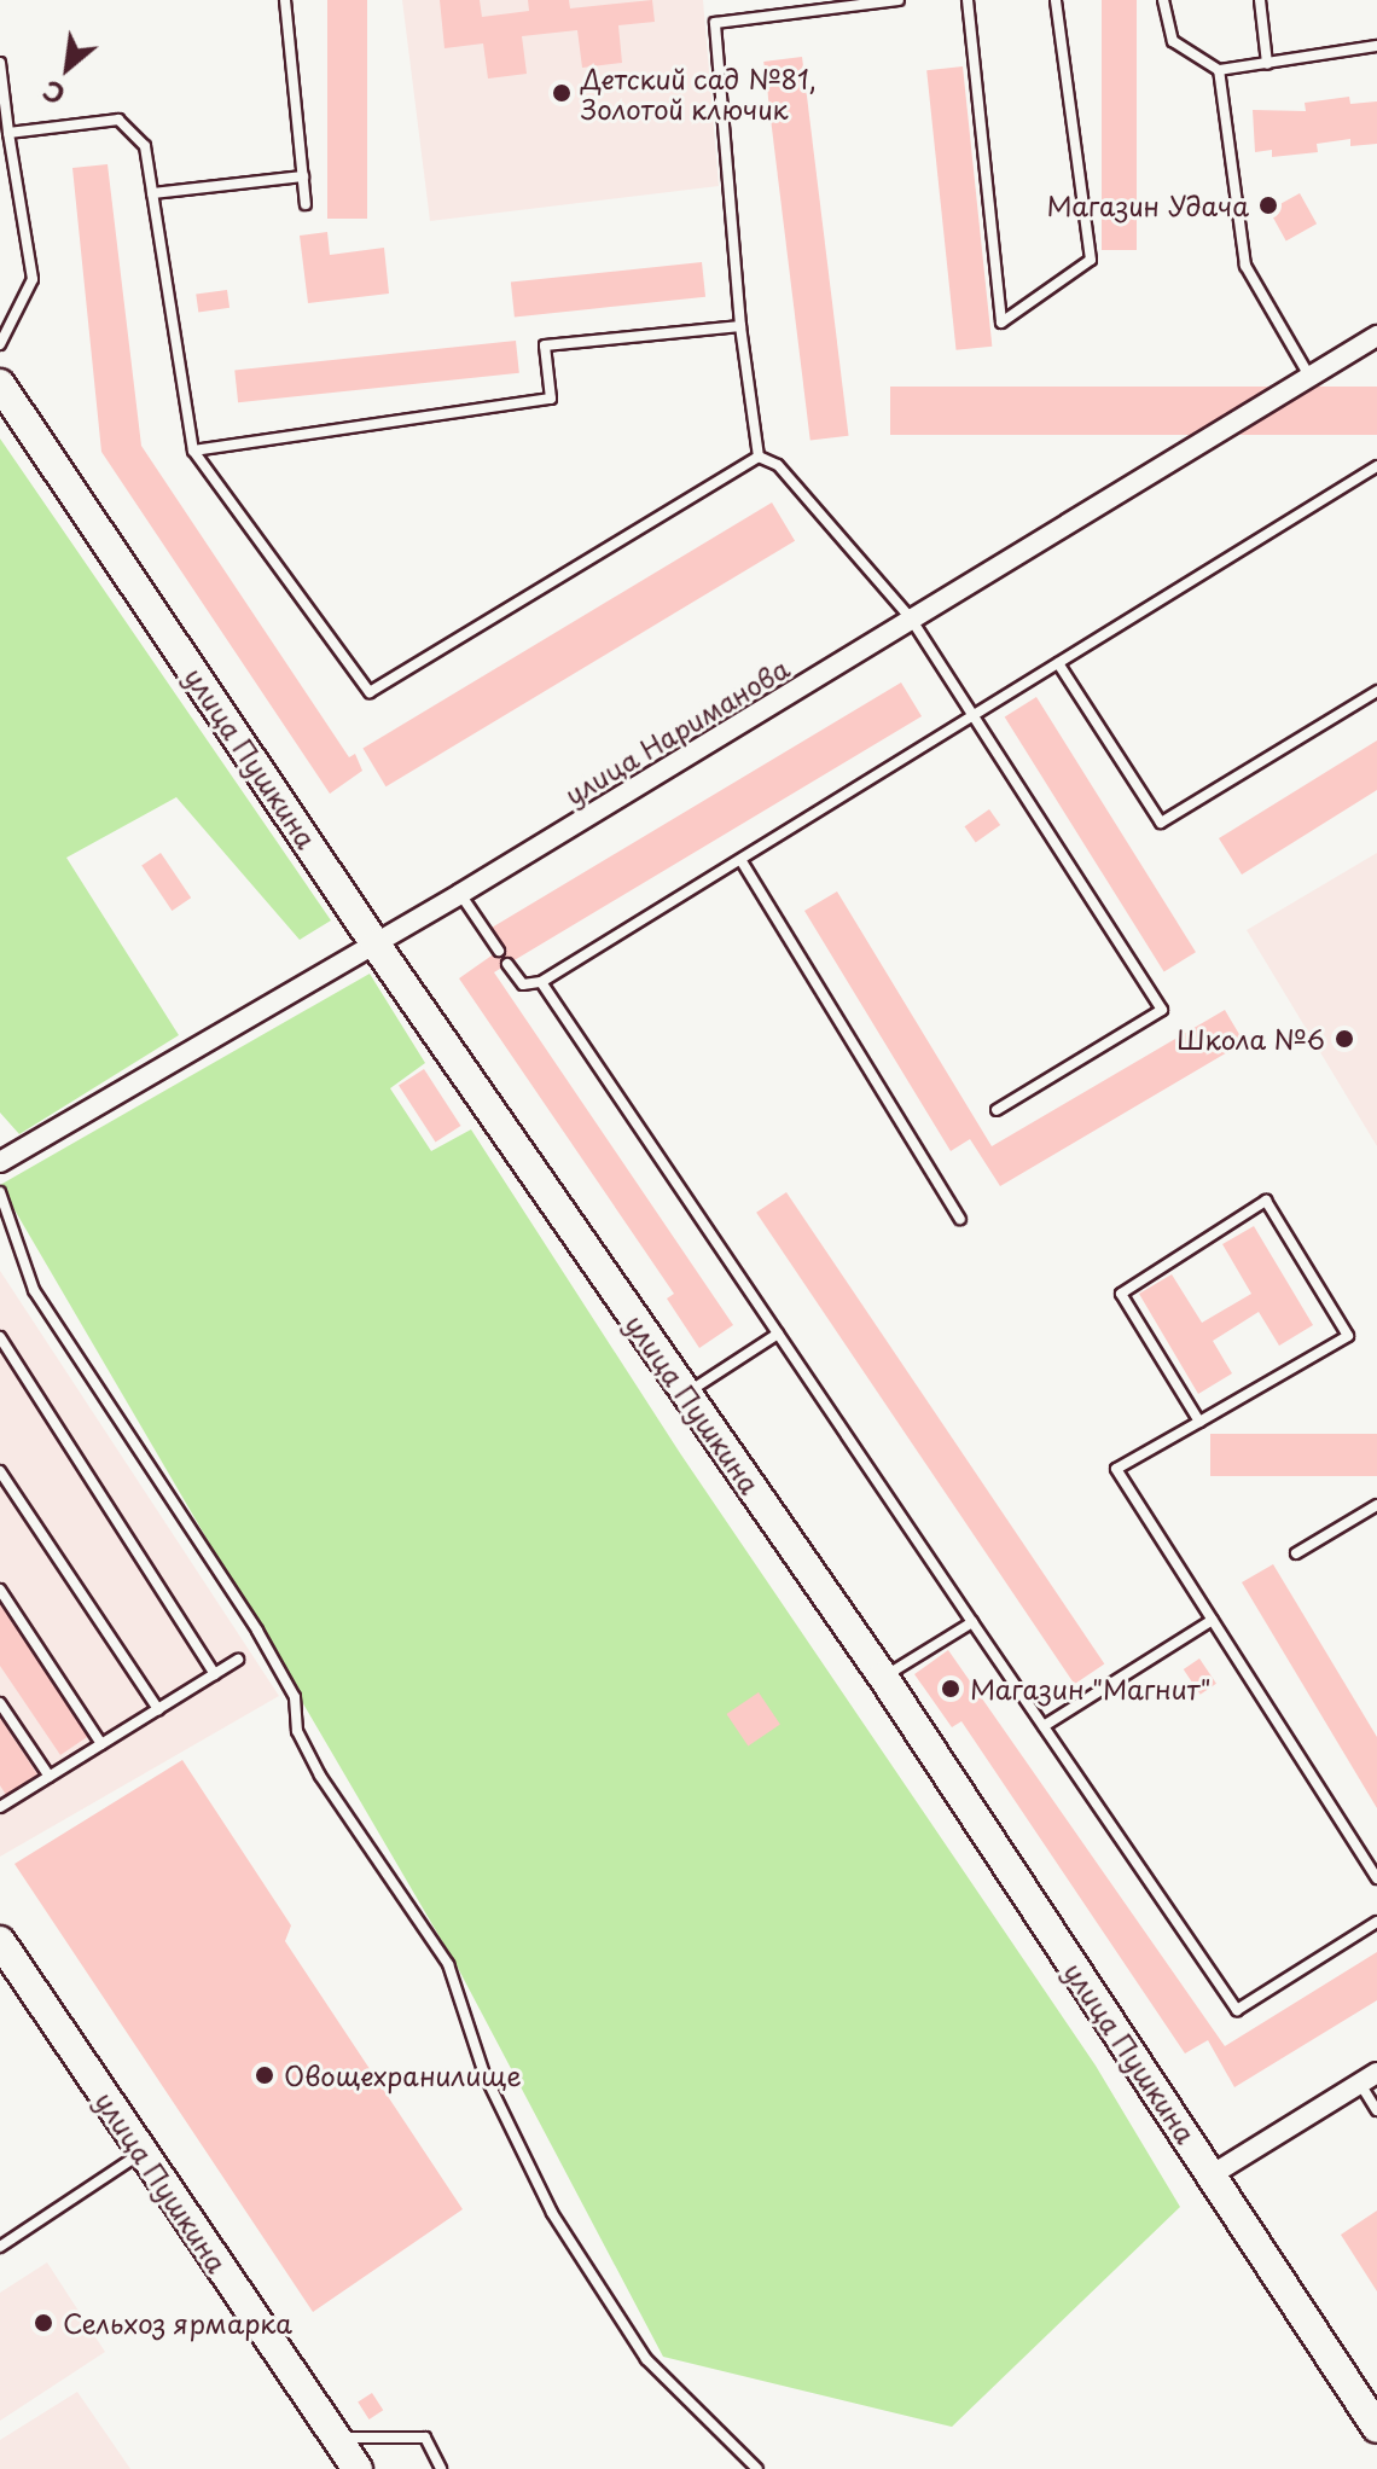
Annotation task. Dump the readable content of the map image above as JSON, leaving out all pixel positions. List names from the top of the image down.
{
  "streets": {
    "street": ["улица Нариманова", "улица Пушкина"]
  },
  "crossings": [
    ["улица Нариманова", "улица Пушкина"]
  ],
  "places": [
    "Детский сад №81, Золотой ключик",
    "Магазин Удача",
    "Школа №6",
    "Магазин \"Магнит\"",
    "Овощехранилище",
    "Сельхоз ярмарка"
  ],
  "north": "bottom left"
}
